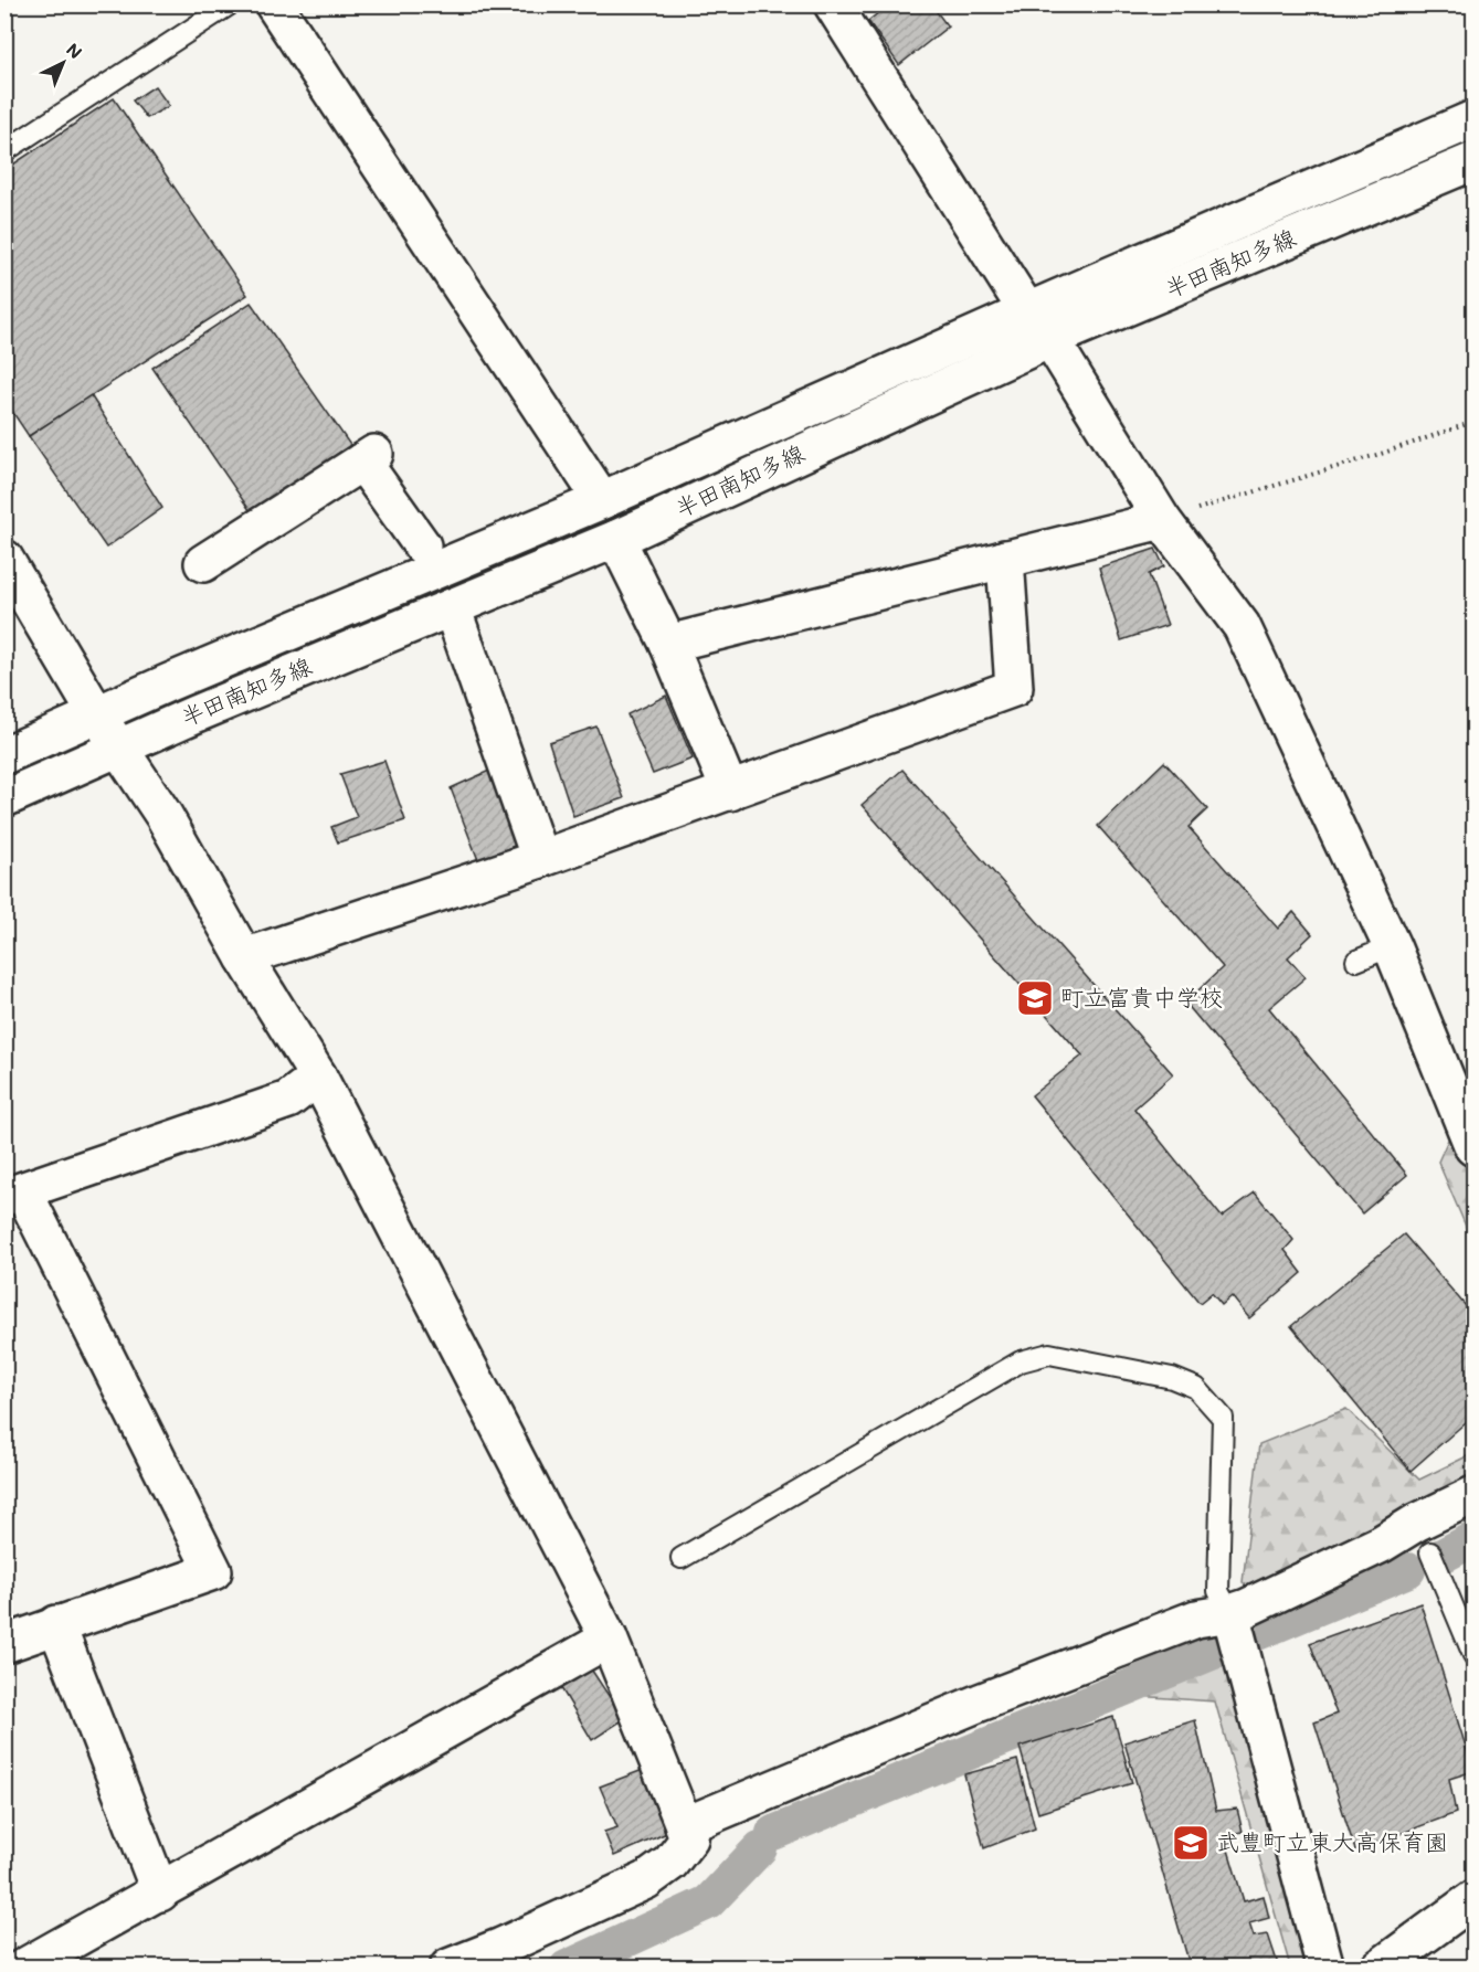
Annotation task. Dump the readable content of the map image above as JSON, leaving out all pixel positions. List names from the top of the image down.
{
  "streets": {
    "street": ["半田南知多線"]
  },
  "places": {
    "school or university": ["町立富貴中学校", "武豊町立東大高保育園"]
  },
  "north": "top right"
}
